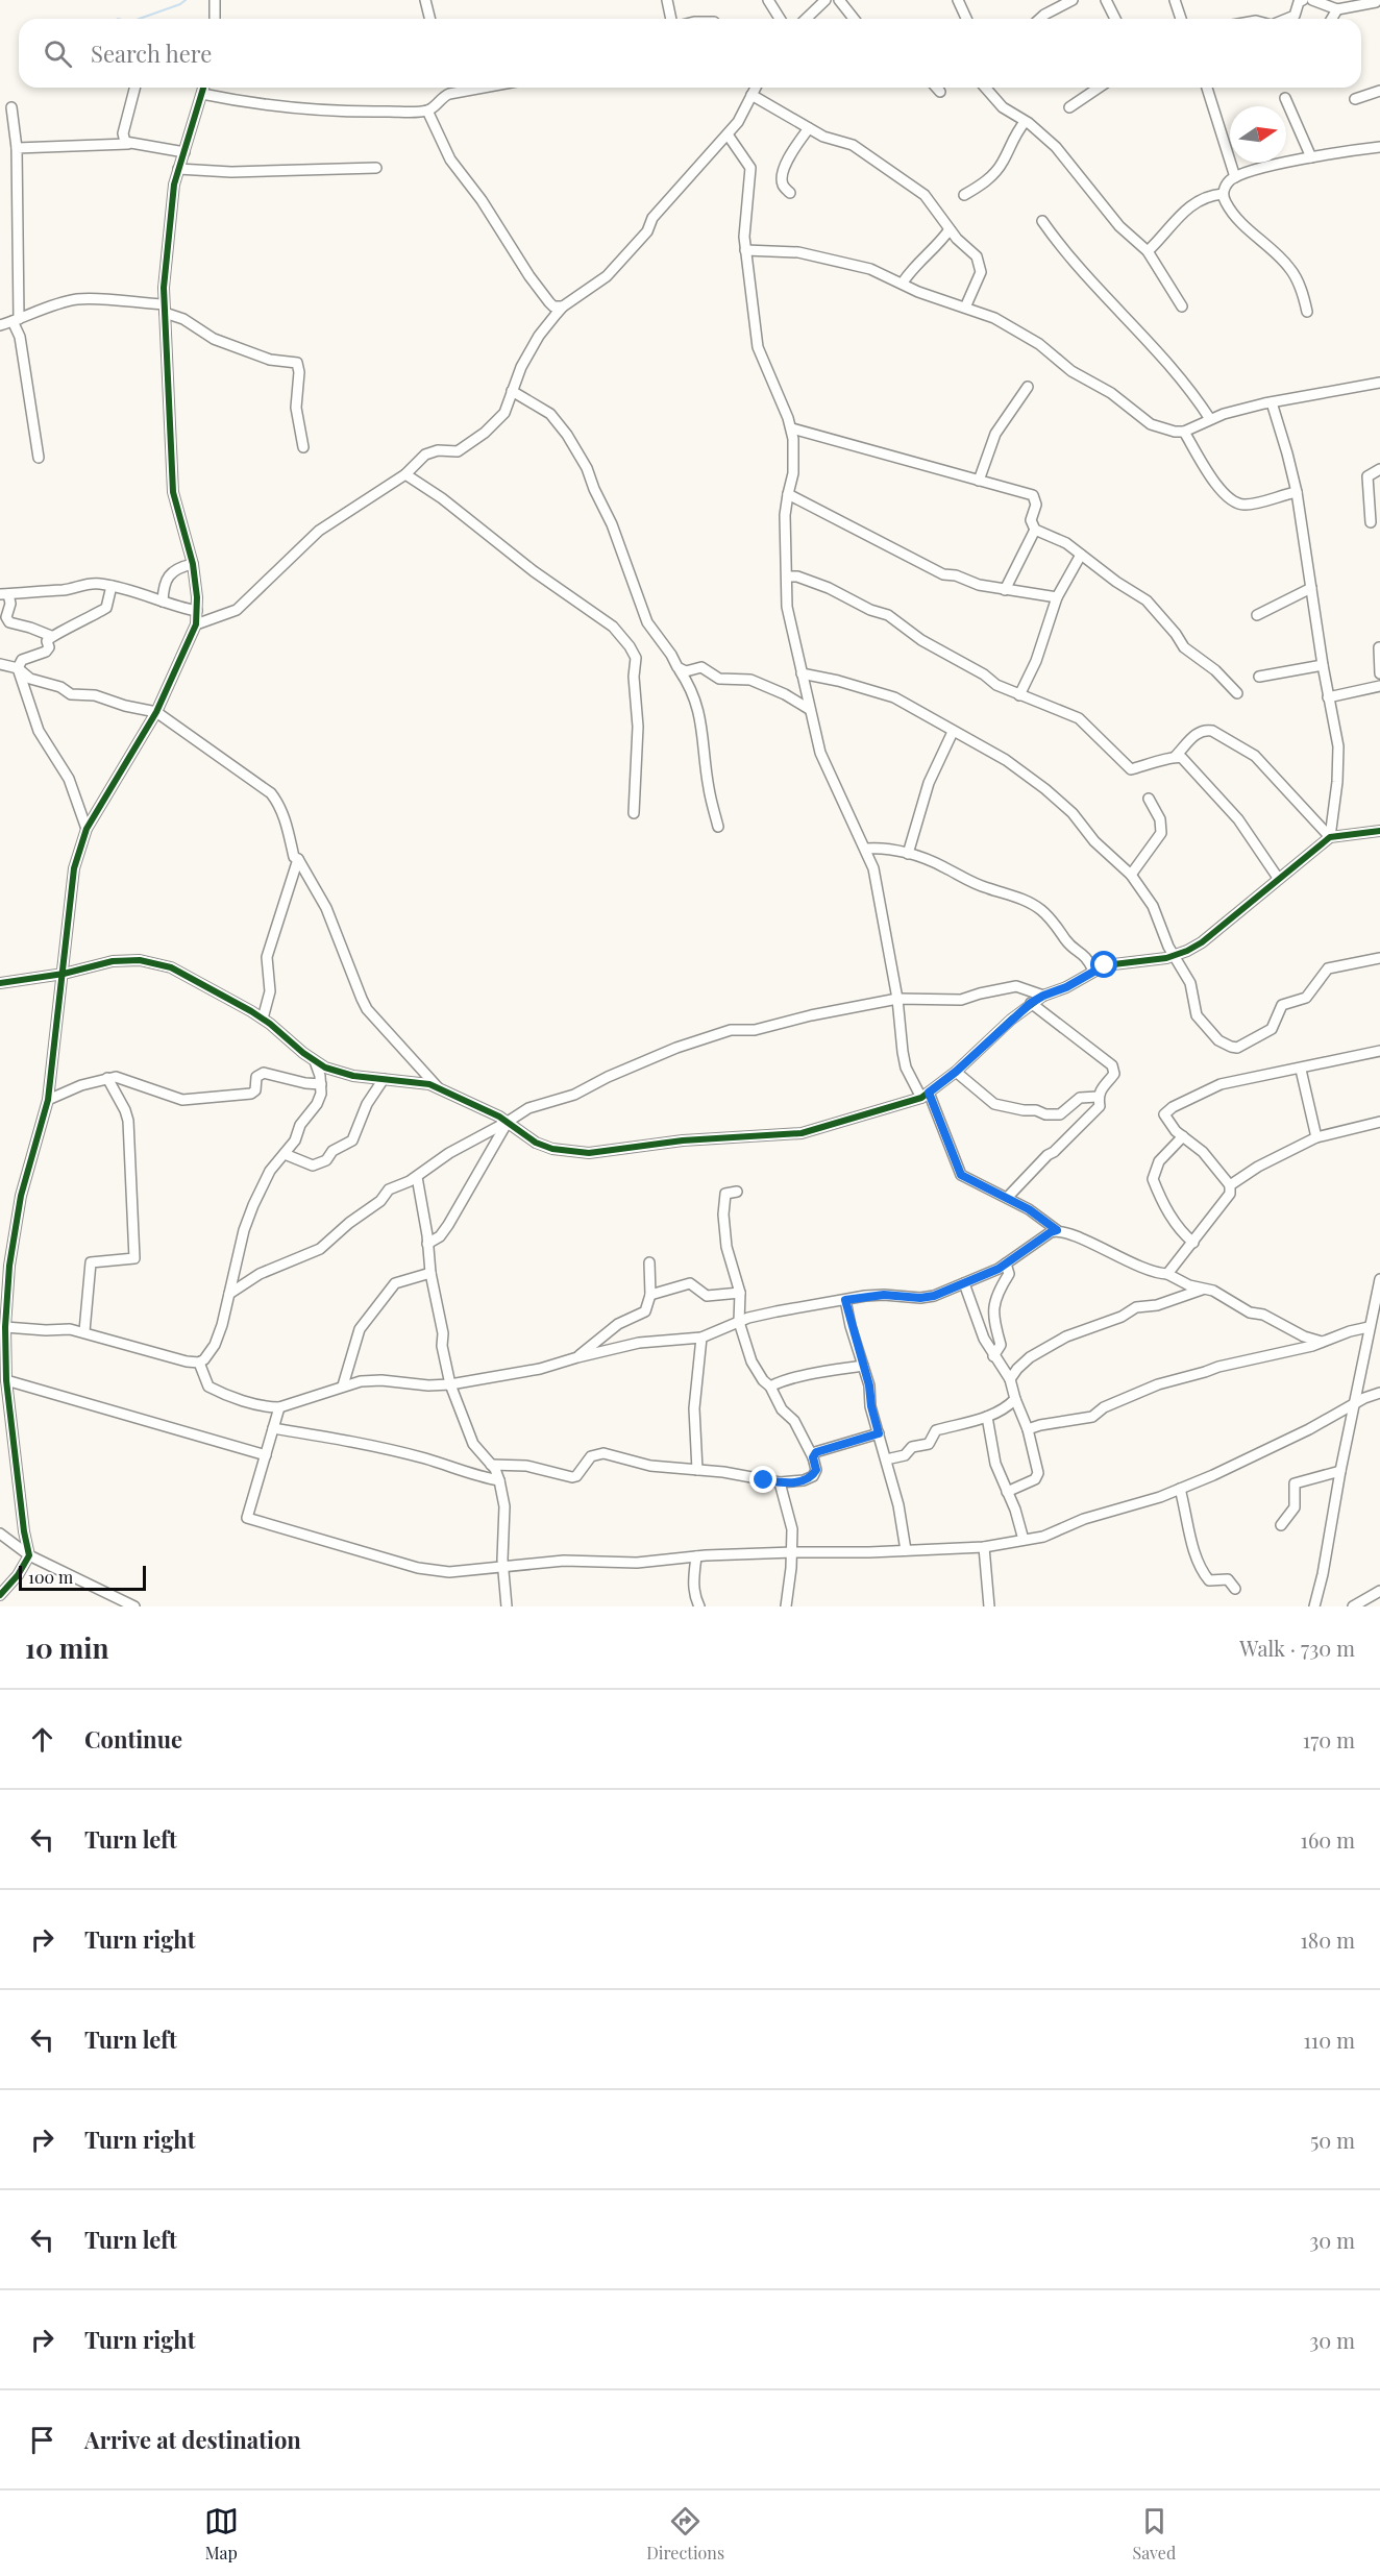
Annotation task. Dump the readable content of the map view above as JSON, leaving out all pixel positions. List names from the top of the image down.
{
  "scale_bar": "100 m",
  "north": "right",
  "page": {
    "search": "Search here",
    "scale": "100 m",
    "heading": ["10 min", "Walk · 730 m"],
    "list": [
      ["Continue", "170 m"],
      ["Turn left", "160 m"],
      ["Turn right", "180 m"],
      ["Turn left", "110 m"],
      ["Turn right", "50 m"],
      ["Turn left", "30 m"],
      ["Turn right", "30 m"],
      "Arrive at destination"
    ],
    "nav": ["Map", "Directions", "Saved"]
  }
}
